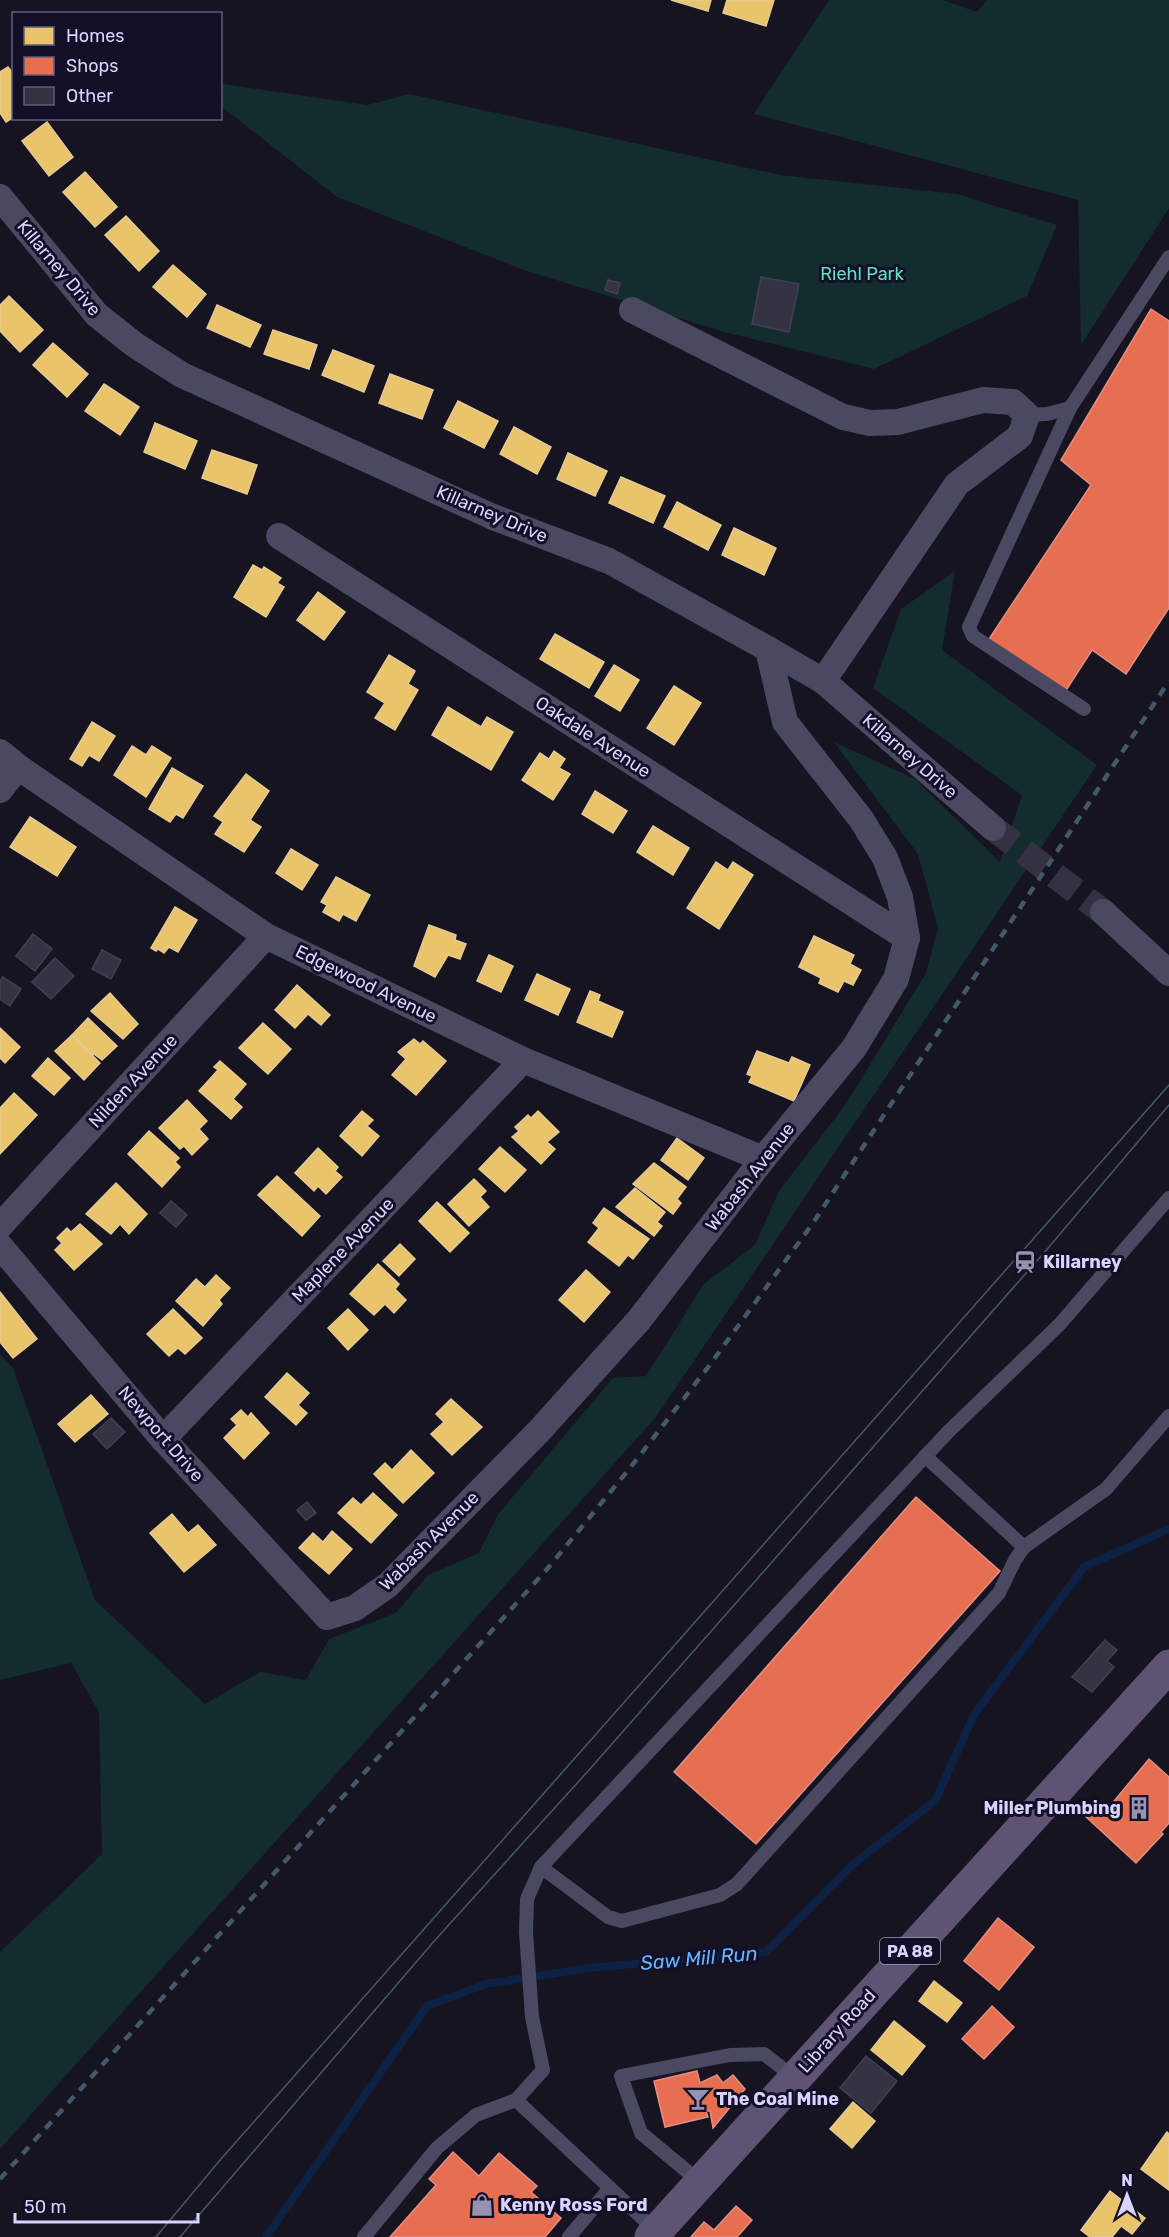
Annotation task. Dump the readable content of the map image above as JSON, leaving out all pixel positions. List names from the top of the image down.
{
  "streets": {
    "main road": ["PA 88", "Library Road"],
    "street": [
      "Killarney Drive",
      "Oakdale Avenue",
      "Edgewood Avenue",
      "Nilden Avenue",
      "Wabash Avenue",
      "Maplene Avenue",
      "Newport Drive"
    ]
  },
  "crossings": [
    ["Killarney Drive", "Wabash Avenue"],
    ["Oakdale Avenue", "Wabash Avenue"],
    ["Edgewood Avenue", "Nilden Avenue"],
    ["Edgewood Avenue", "Wabash Avenue"],
    ["Edgewood Avenue", "Maplene Avenue"],
    ["Wabash Avenue", "Newport Drive"],
    ["Maplene Avenue", "Newport Drive"]
  ],
  "water": ["Saw Mill Run"],
  "parks": ["Riehl Park"],
  "places": {
    "station": ["Killarney"],
    "building": ["Miller Plumbing"],
    "bar": ["The Coal Mine"],
    "shop": ["Kenny Ross Ford"]
  },
  "legend": ["Homes", "Shops", "Other"],
  "scale_bar": "50 m",
  "north": "top"
}
